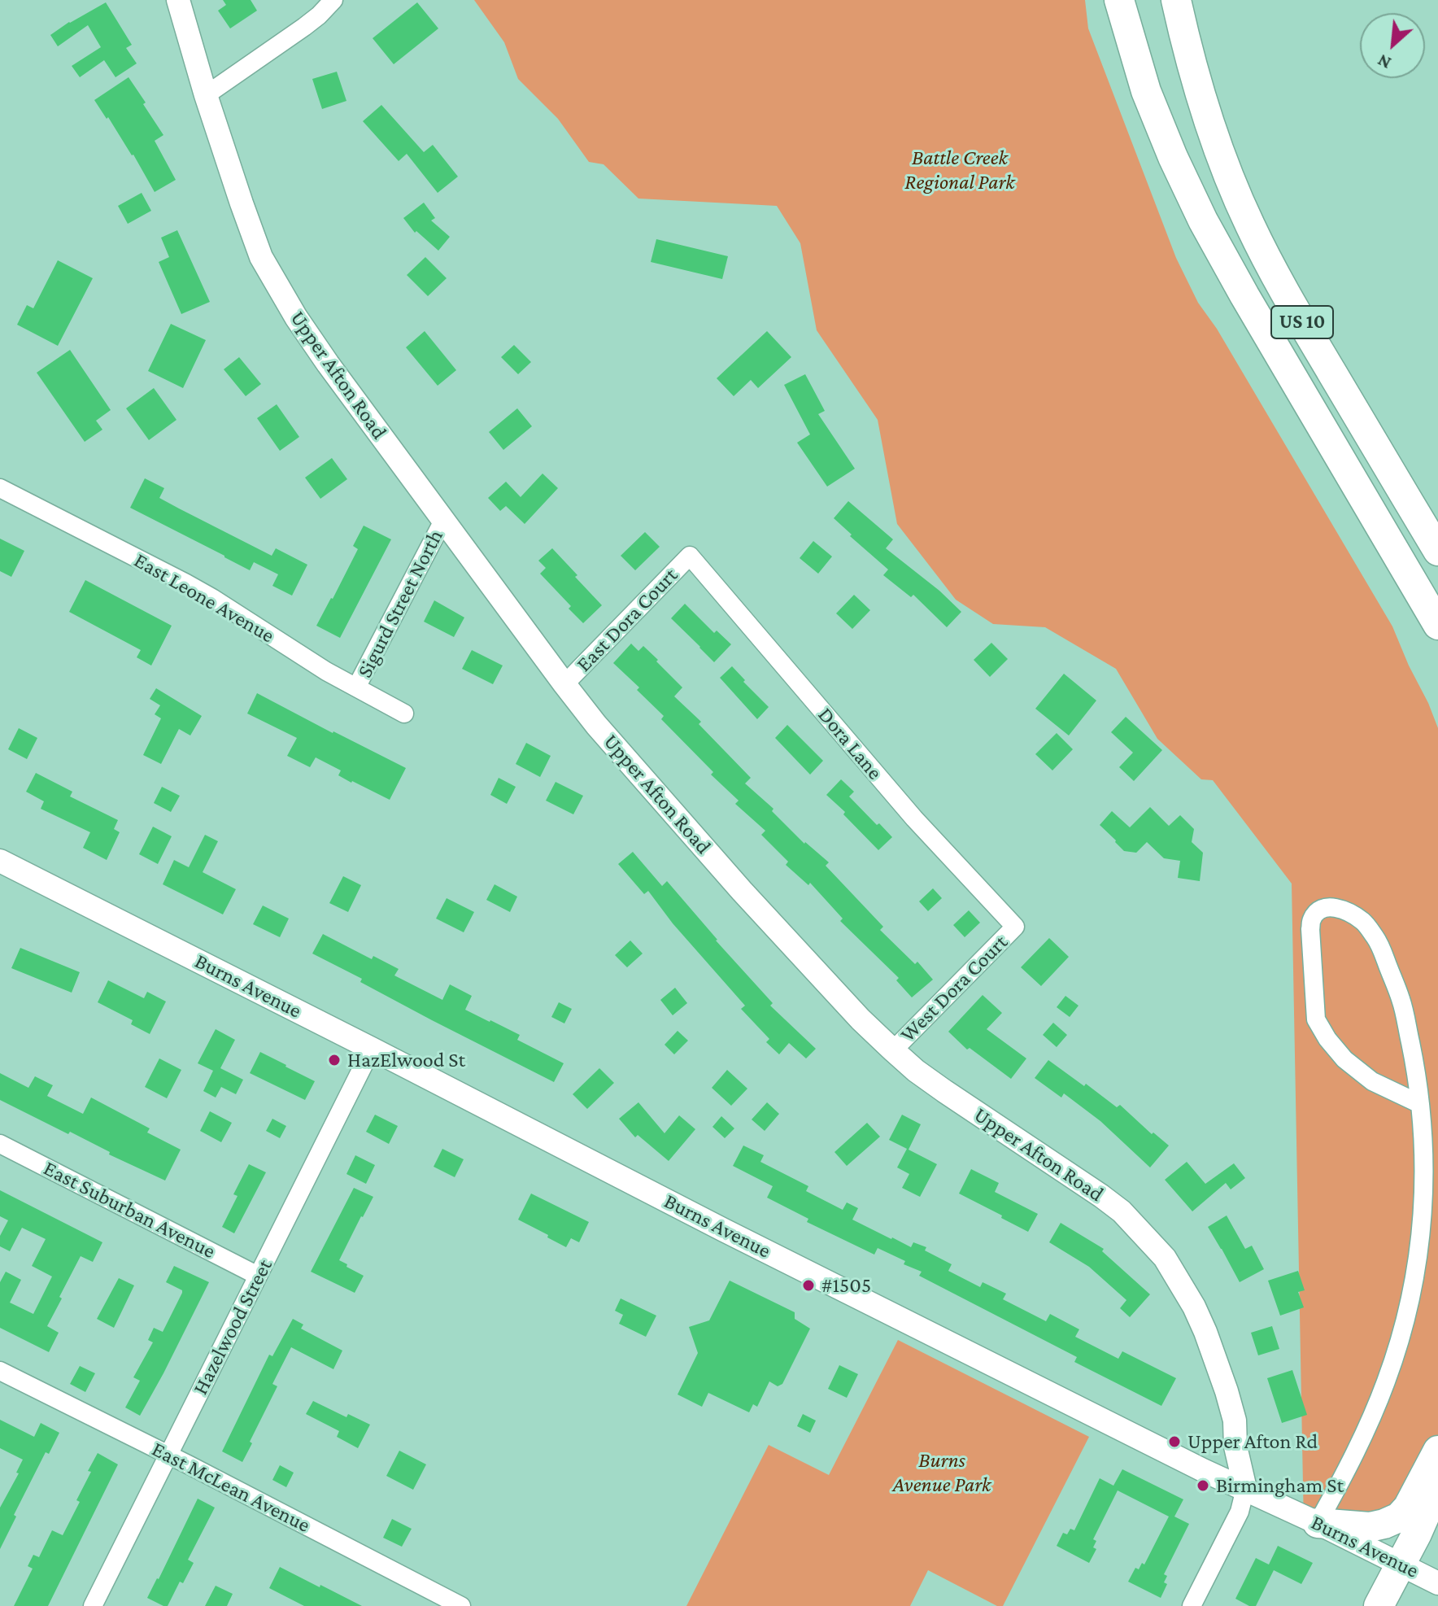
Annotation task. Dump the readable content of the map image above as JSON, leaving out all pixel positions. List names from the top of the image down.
{
  "streets": {
    "highway": ["US 10"],
    "street": [
      "Upper Afton Road",
      "East Leone Avenue",
      "Sigurd Street North",
      "East Dora Court",
      "Dora Lane",
      "Burns Avenue",
      "West Dora Court",
      "East Suburban Avenue",
      "Hazelwood Street",
      "East McLean Avenue"
    ]
  },
  "crossings": [
    ["Upper Afton Road", "Sigurd Street North"],
    ["Upper Afton Road", "East Dora Court"],
    ["Upper Afton Road", "Burns Avenue"],
    ["Upper Afton Road", "West Dora Court"],
    ["East Leone Avenue", "Sigurd Street North"],
    ["East Dora Court", "Dora Lane"],
    ["Dora Lane", "West Dora Court"],
    ["Burns Avenue", "Hazelwood Street"],
    ["East Suburban Avenue", "Hazelwood Street"],
    ["Hazelwood Street", "East McLean Avenue"]
  ],
  "parks": ["Battle Creek Regional Park", "Burns Avenue Park"],
  "places": [
    "HazElwood St",
    "#1505",
    "Upper Afton Rd",
    "Birmingham St"
  ],
  "north": "bottom left"
}
